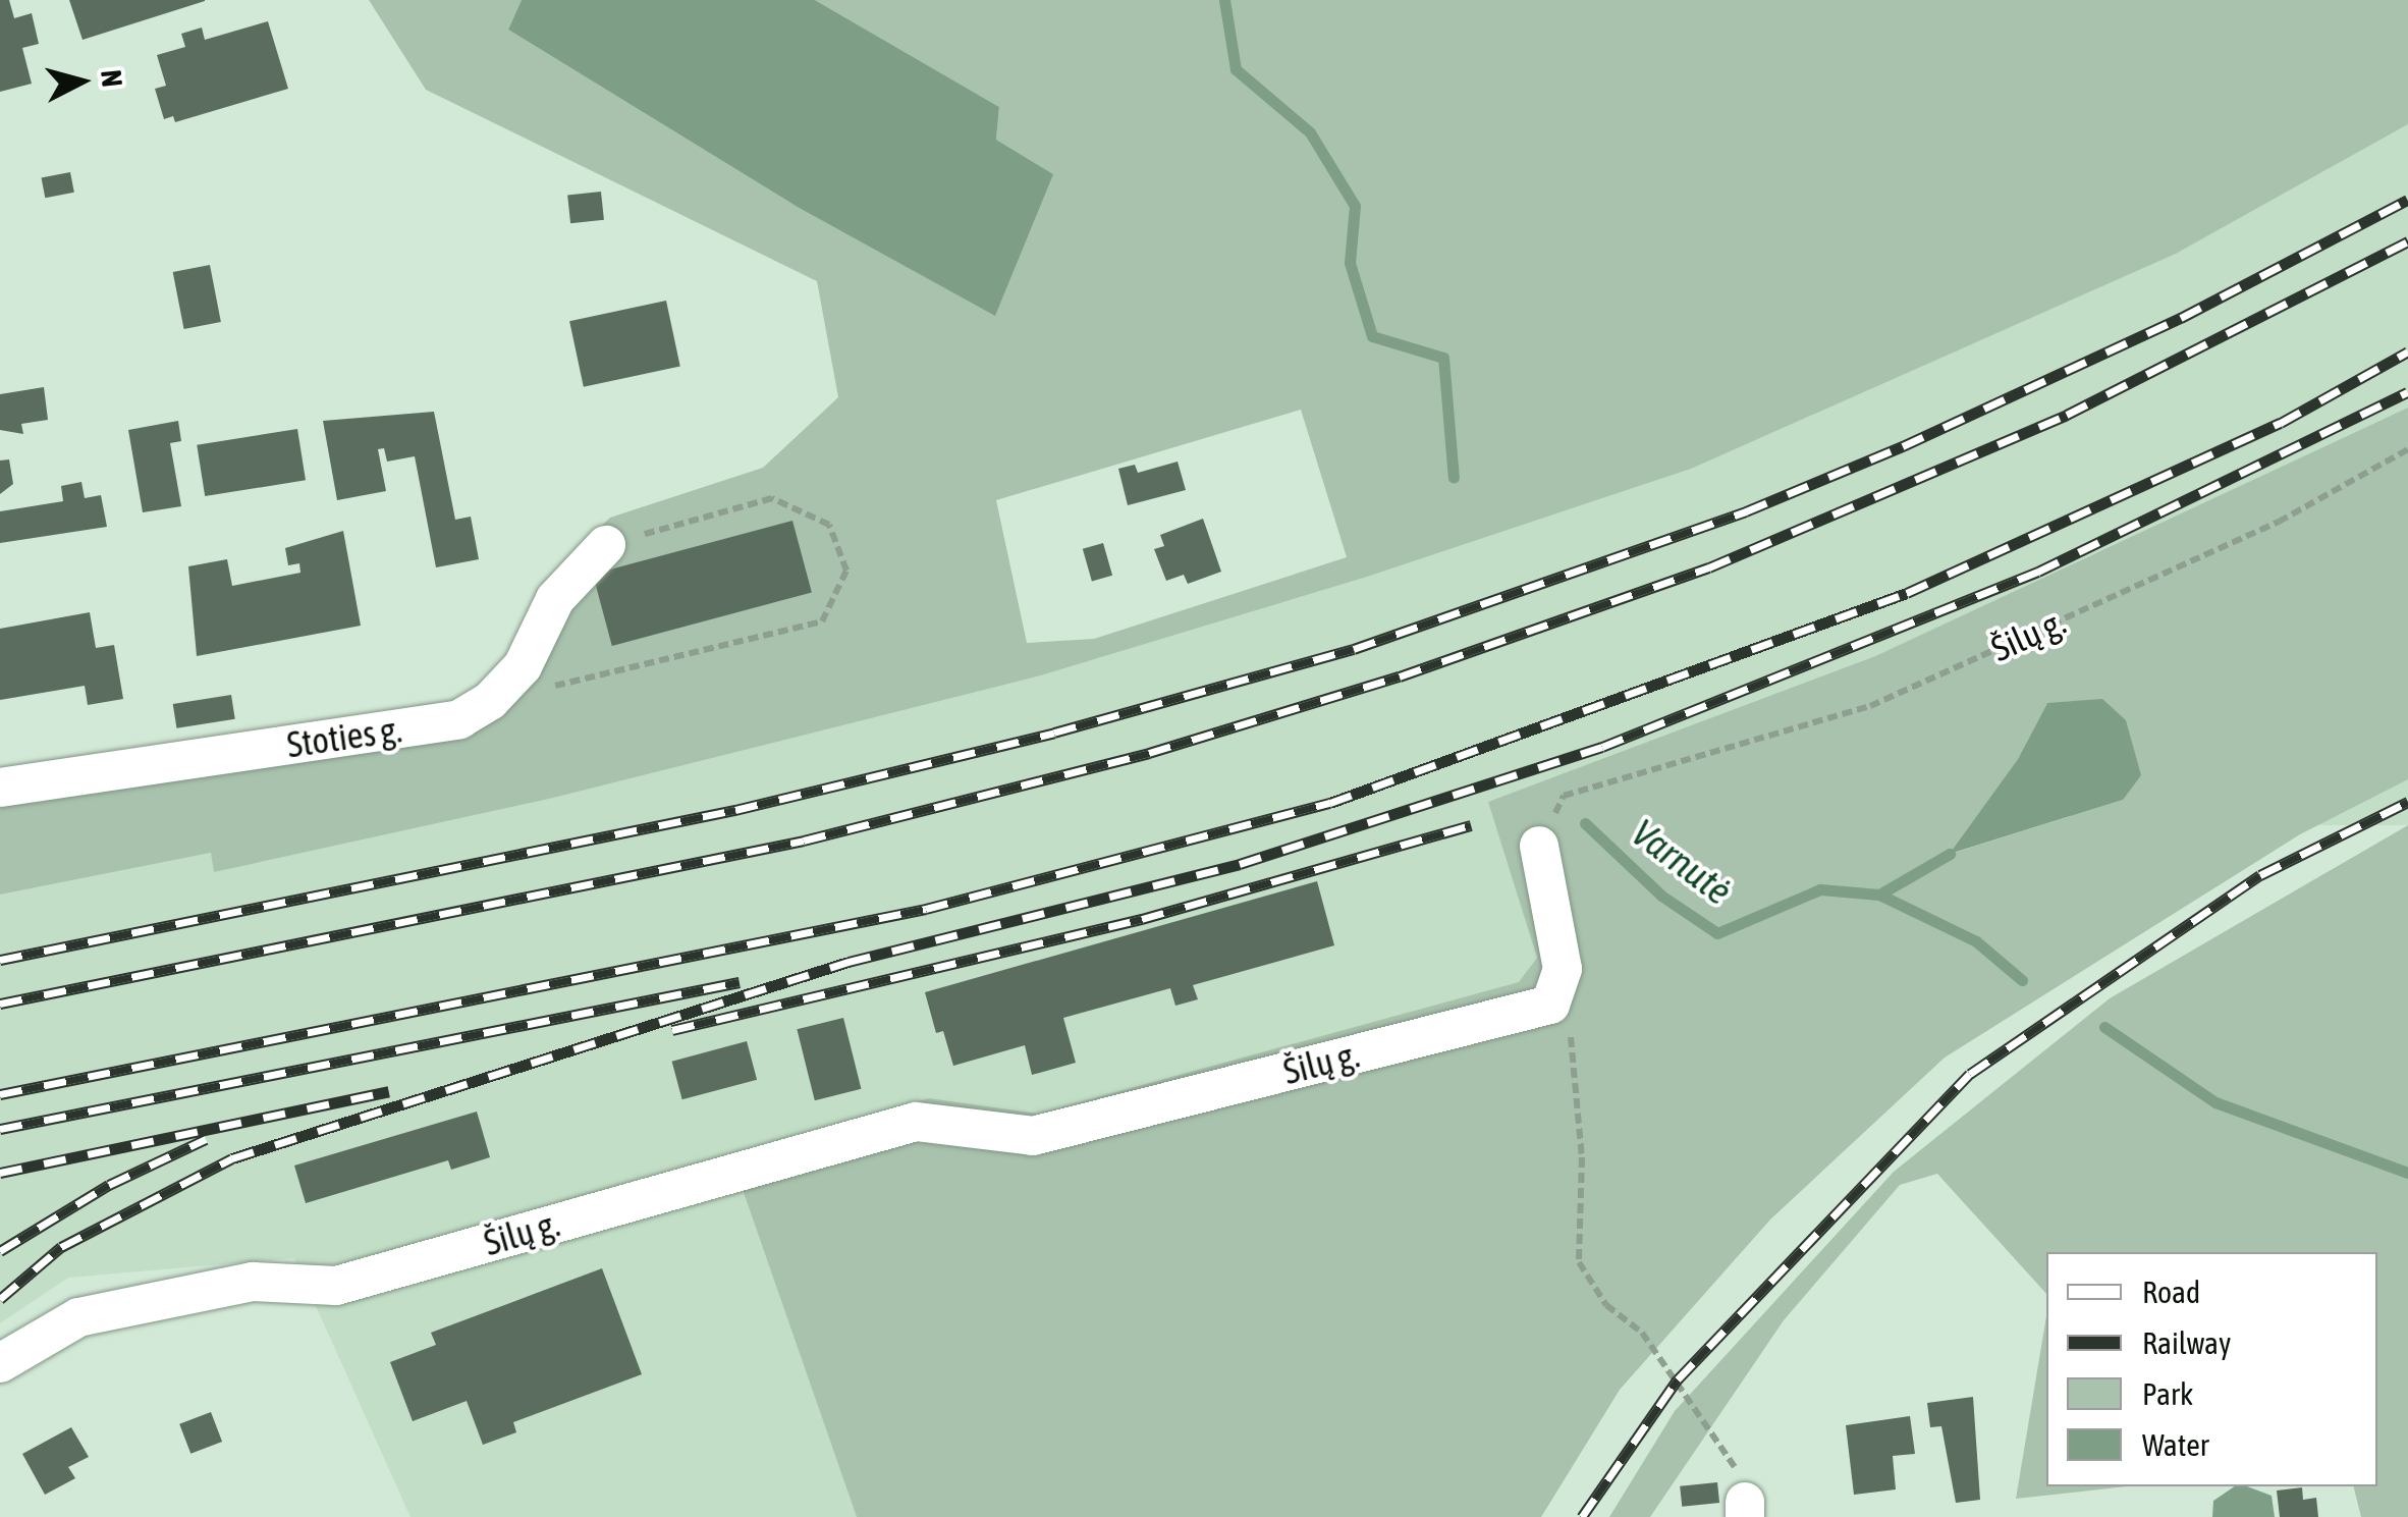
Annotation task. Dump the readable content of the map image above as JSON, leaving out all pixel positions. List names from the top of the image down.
{
  "streets": {
    "street": ["Šilų g.", "Stoties g."]
  },
  "water": ["Varnutė"],
  "legend": [
    "Road",
    "Railway",
    "Park",
    "Water"
  ],
  "north": "right"
}
